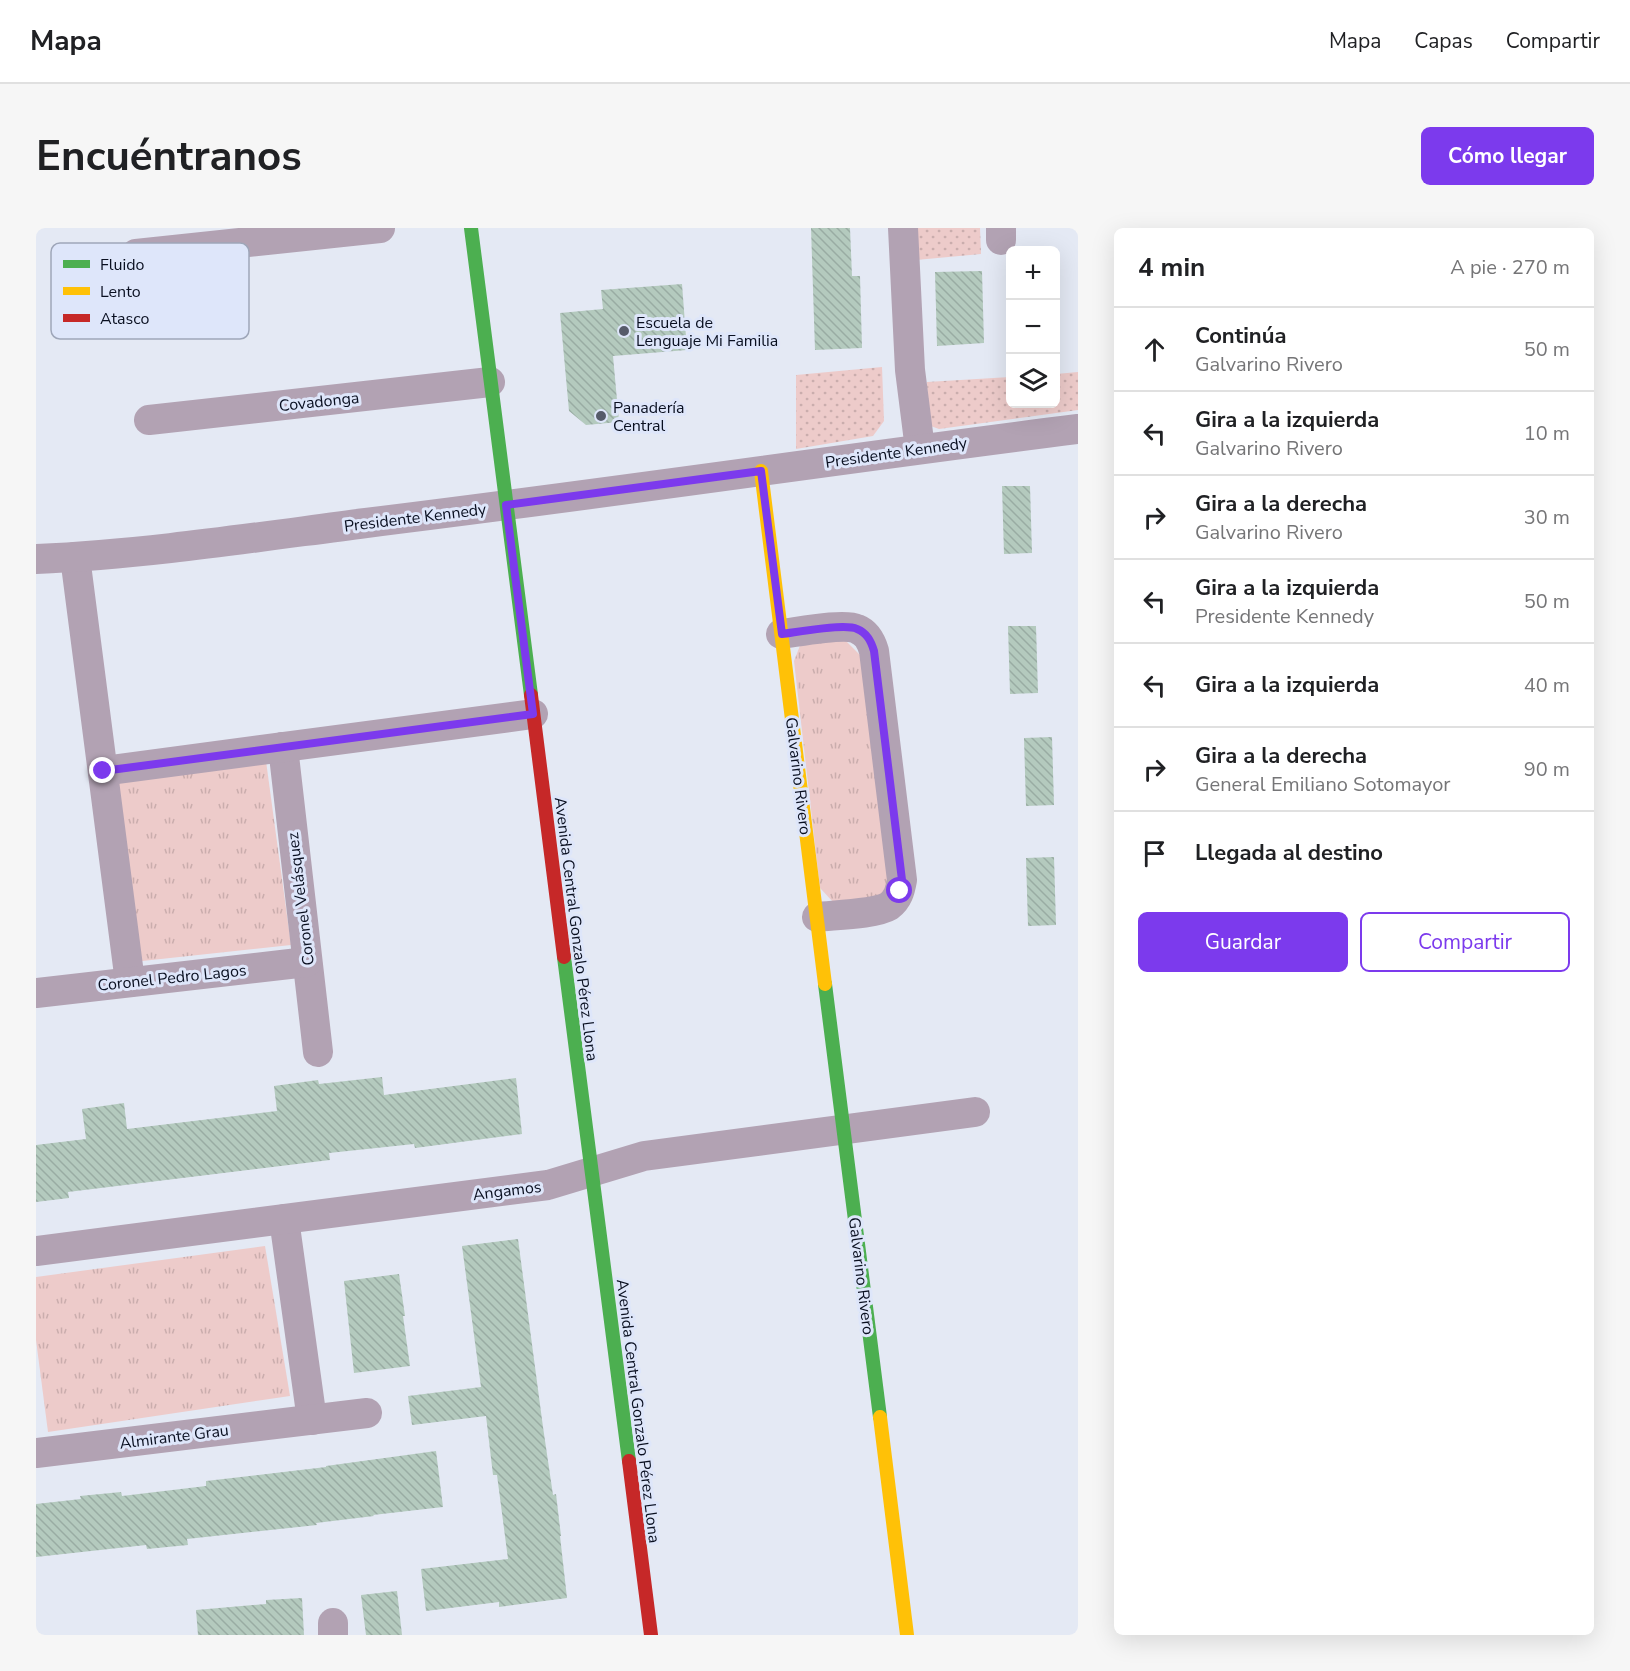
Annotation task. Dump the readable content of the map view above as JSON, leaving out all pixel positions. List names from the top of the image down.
{
  "streets": {
    "street": [
      "Covadonga",
      "Presidente Kennedy",
      "Galvarino Rivero",
      "Coronel Velásquez",
      "Avenida Central Gonzalo Pérez Llona",
      "Coronel Pedro Lagos",
      "Angamos",
      "Almirante Grau"
    ]
  },
  "crossings": [
    ["Covadonga", "Avenida Central Gonzalo Pérez Llona"],
    ["Presidente Kennedy", "Galvarino Rivero"],
    ["Presidente Kennedy", "Avenida Central Gonzalo Pérez Llona"],
    ["Galvarino Rivero", "Angamos"],
    ["Coronel Velásquez", "Coronel Pedro Lagos"],
    ["Avenida Central Gonzalo Pérez Llona", "Angamos"]
  ],
  "places": ["Escuela de Lenguaje Mi Familia", "Panadería Central"],
  "legend": ["Fluido", "Lento", "Atasco"],
  "page": {
    "header": "Mapa",
    "nav": ["Mapa", "Capas", "Compartir"],
    "buttons": [
      "Cómo llegar",
      ["Guardar", "Compartir"]
    ],
    "title": "Encuéntranos",
    "heading": ["4 min", "A pie · 270 m"],
    "map_buttons": ["+", "−"],
    "list": [
      ["Continúa", "Galvarino Rivero", "50 m"],
      ["Gira a la izquierda", "Galvarino Rivero", "10 m"],
      ["Gira a la derecha", "Galvarino Rivero", "30 m"],
      ["Gira a la izquierda", "Presidente Kennedy", "50 m"],
      ["Gira a la izquierda", "40 m"],
      ["Gira a la derecha", "General Emiliano Sotomayor", "90 m"],
      "Llegada al destino"
    ]
  }
}
